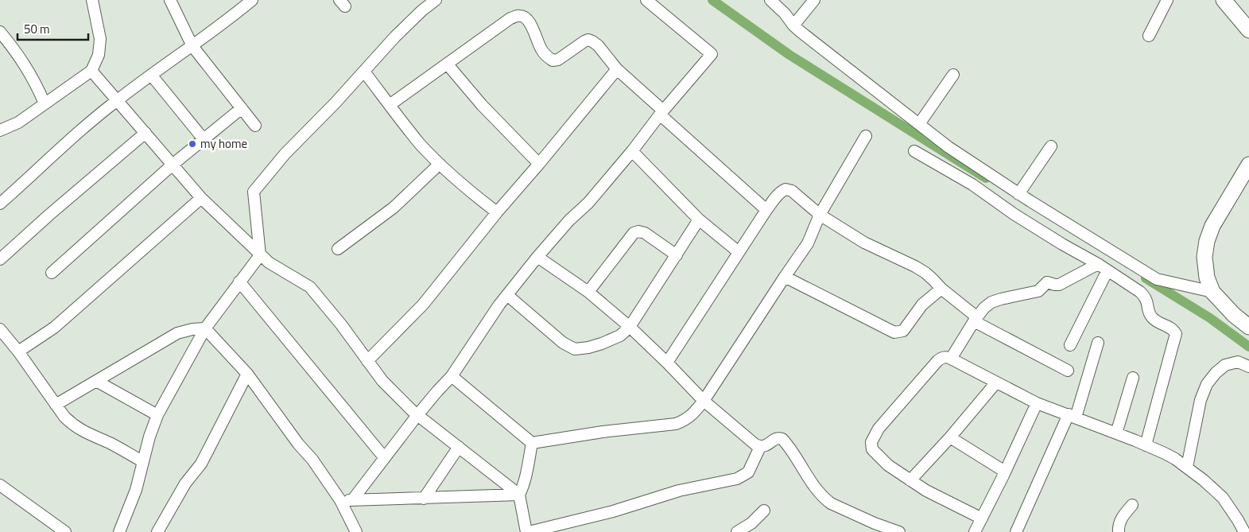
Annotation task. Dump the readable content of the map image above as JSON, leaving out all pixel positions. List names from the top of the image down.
{
  "places": ["my home"],
  "scale_bar": "50 m"
}
